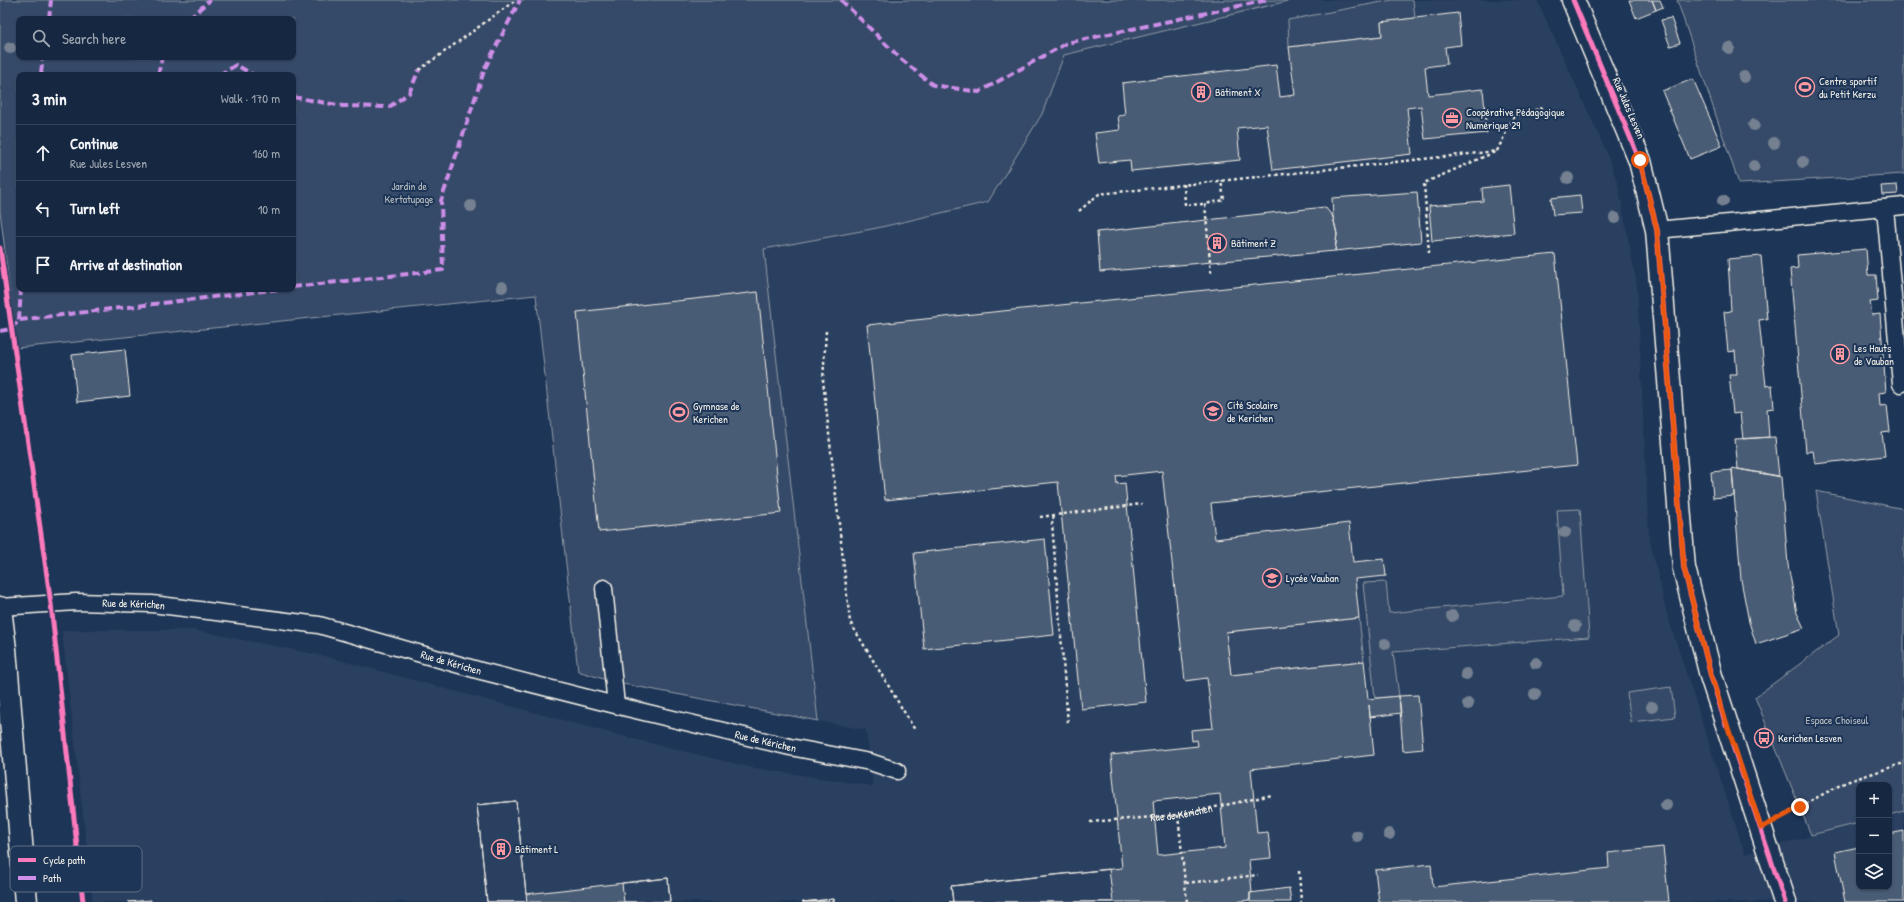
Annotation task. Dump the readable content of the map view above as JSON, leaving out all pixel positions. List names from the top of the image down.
{
  "streets": {
    "street": ["Rue Jules Lesven"],
    "lane": ["Rue de Kérichen"]
  },
  "parks": ["Jardin de Kertatupage", "Espace Choiseul"],
  "places": {
    "sports": ["Centre sportif du Petit Kerzu", "Gymnase de Kerichen"],
    "building": [
      "Bâtiment X",
      "Bâtiment Z",
      "Les Hauts de Vauban",
      "Bâtiment L"
    ],
    "office": ["Coopérative Pédagogique Numérique 29"],
    "school or university": ["Cité Scolaire de Kerichen", "Lycée Vauban"],
    "bus stop": ["Kerichen Lesven"]
  },
  "legend": ["Cycle path", "Path"],
  "page": {
    "search": "Search here",
    "heading": ["3 min", "Walk · 170 m"],
    "list": [
      ["Continue", "Rue Jules Lesven", "160 m"],
      ["Turn left", "10 m"],
      "Arrive at destination"
    ],
    "map_buttons": ["+", "−"]
  }
}
